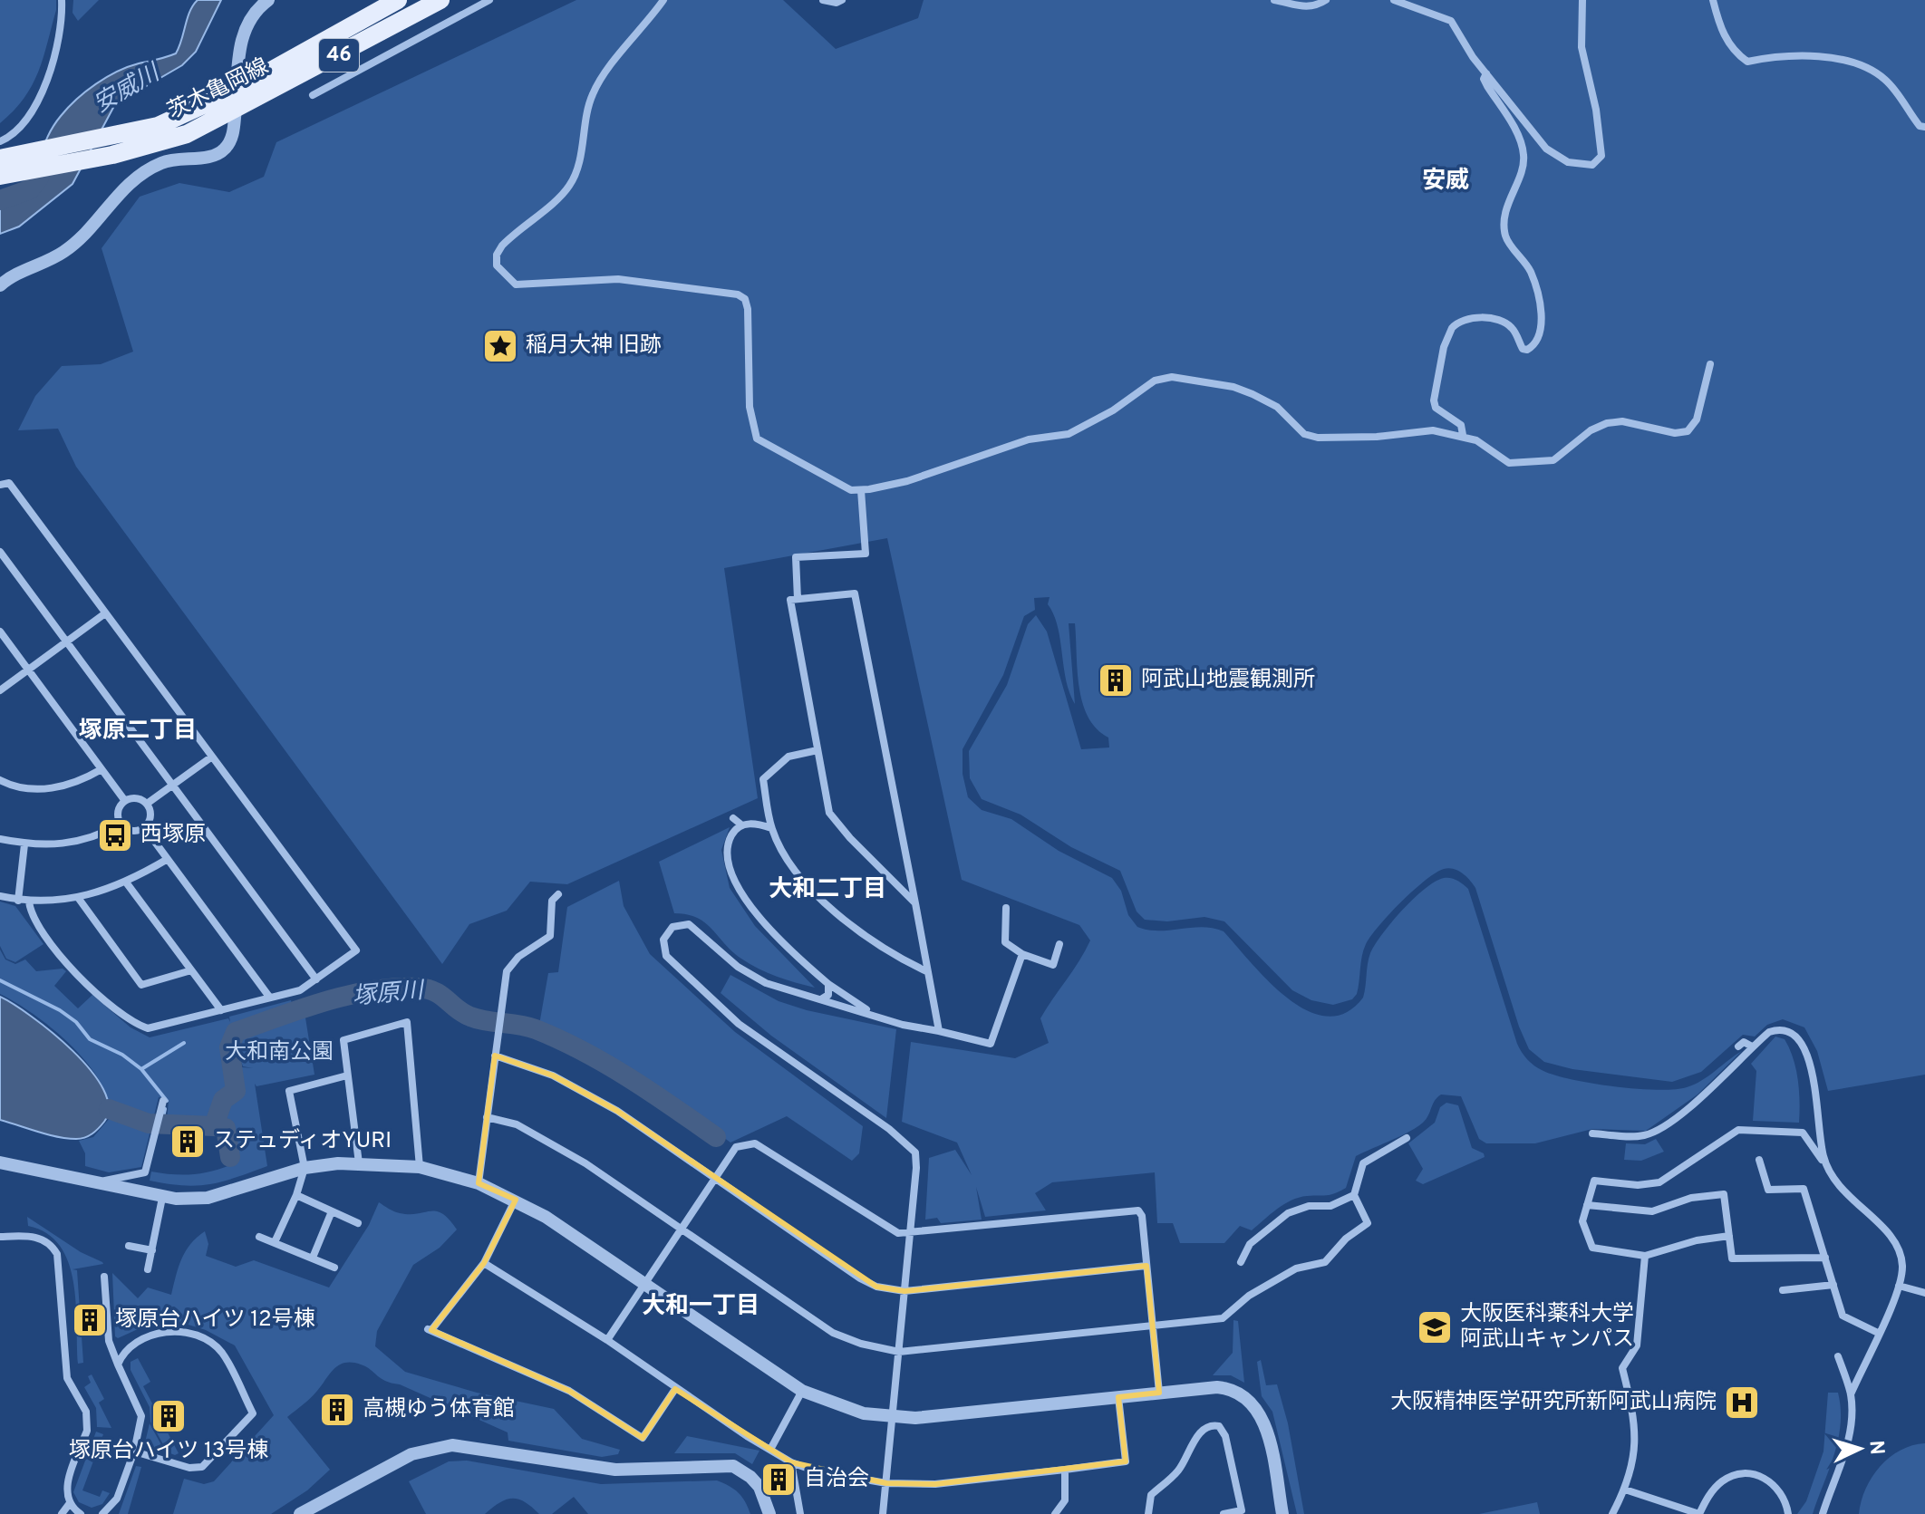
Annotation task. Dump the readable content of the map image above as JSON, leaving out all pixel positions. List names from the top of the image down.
{
  "streets": {
    "main road": ["46", "茨木亀岡線"]
  },
  "districts": [
    "安威",
    "塚原二丁目",
    "大和二丁目",
    "大和一丁目"
  ],
  "water": ["安威川", "塚原川"],
  "parks": ["大和南公園"],
  "places": {
    "place": ["稲月大神 旧跡"],
    "building": [
      "阿武山地震観測所",
      "ステュディオYURI",
      "塚原台ハイツ 12号棟",
      "高槻ゆう体育館",
      "塚原台ハイツ 13号棟",
      "自治会"
    ],
    "bus stop": ["西塚原"],
    "school or university": ["大阪医科薬科大学 阿武山キャンパス"],
    "hospital": ["大阪精神医学研究所新阿武山病院"]
  },
  "north": "right"
}
